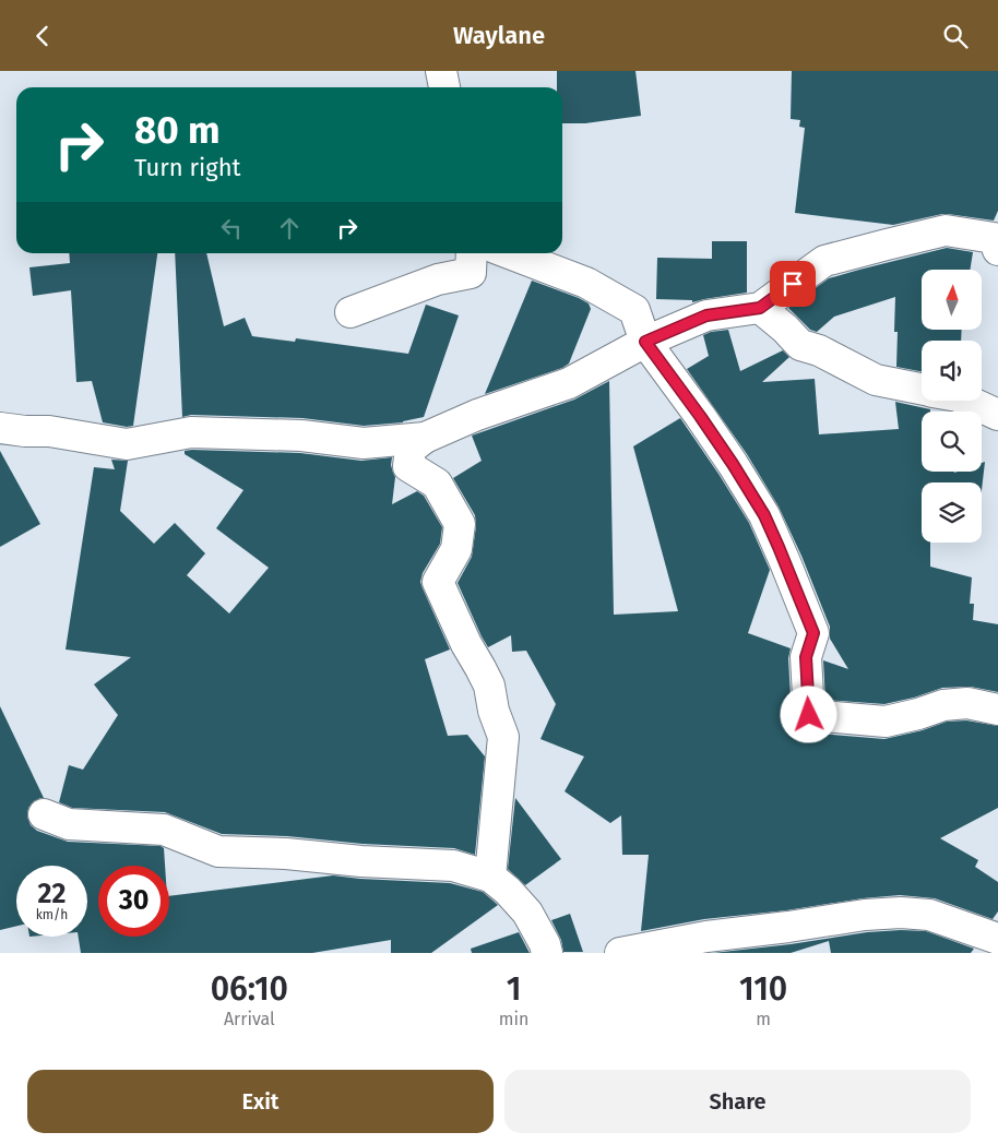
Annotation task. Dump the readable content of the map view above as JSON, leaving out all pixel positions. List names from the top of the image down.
{
  "north": "top",
  "page": {
    "header": "Waylane",
    "turn": ["80 m", "Turn right"],
    "speed": "22 km/h",
    "limit": "30",
    "eta": [
      "06:10",
      "Arrival",
      "1",
      "min",
      "110",
      "m"
    ],
    "buttons": ["Exit", "Share"]
  }
}
